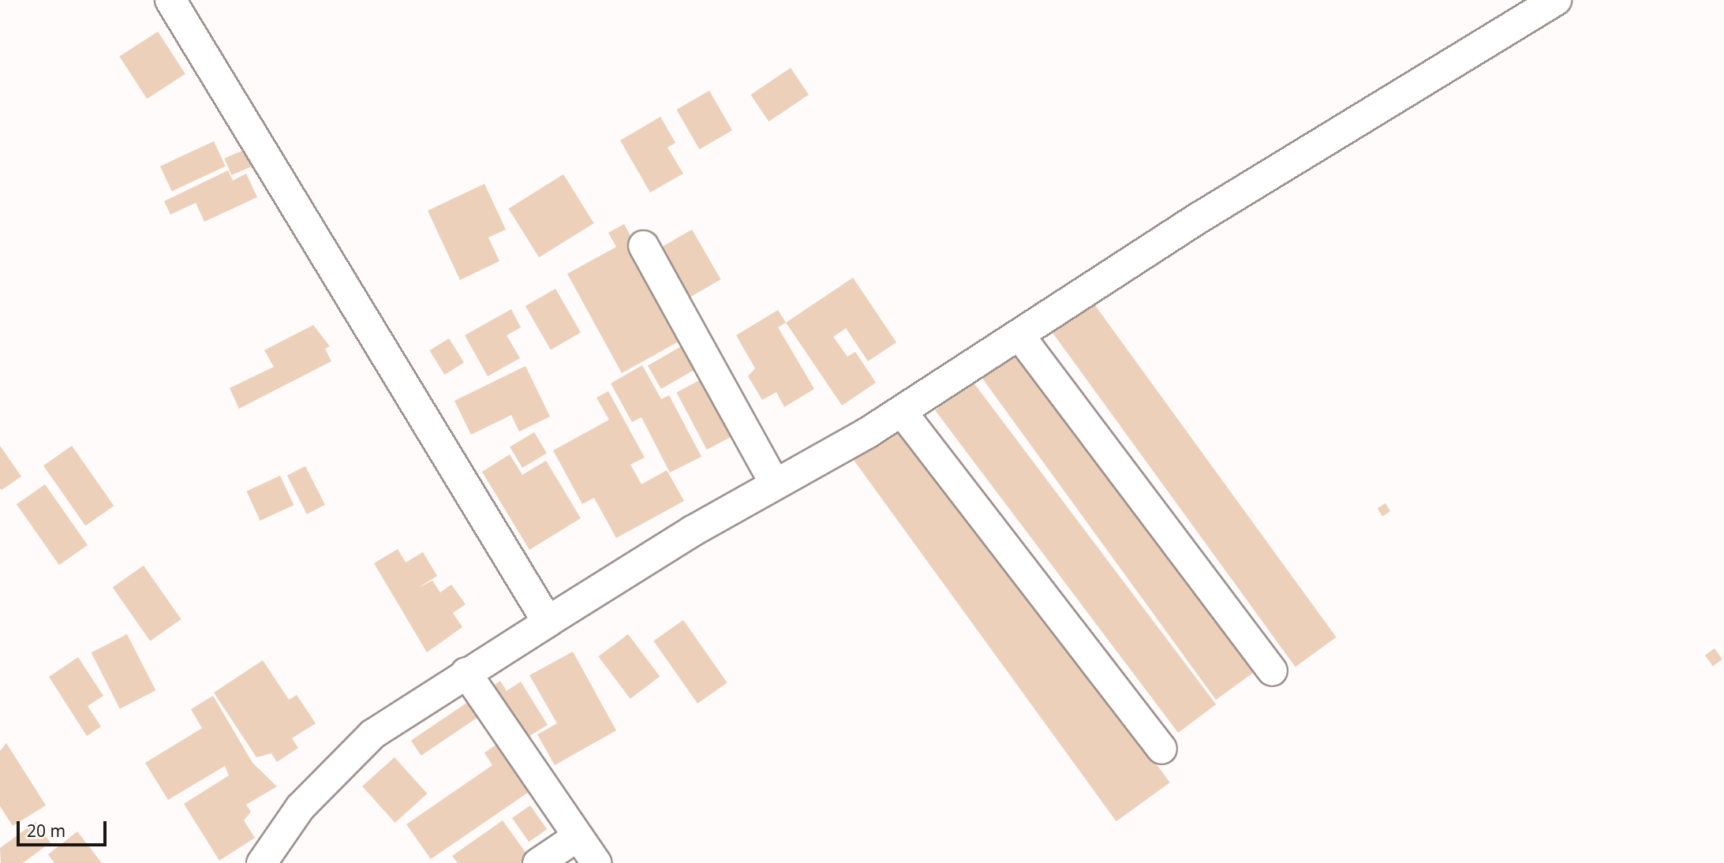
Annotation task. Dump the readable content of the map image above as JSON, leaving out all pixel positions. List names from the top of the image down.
{
  "scale_bar": "20 m"
}
